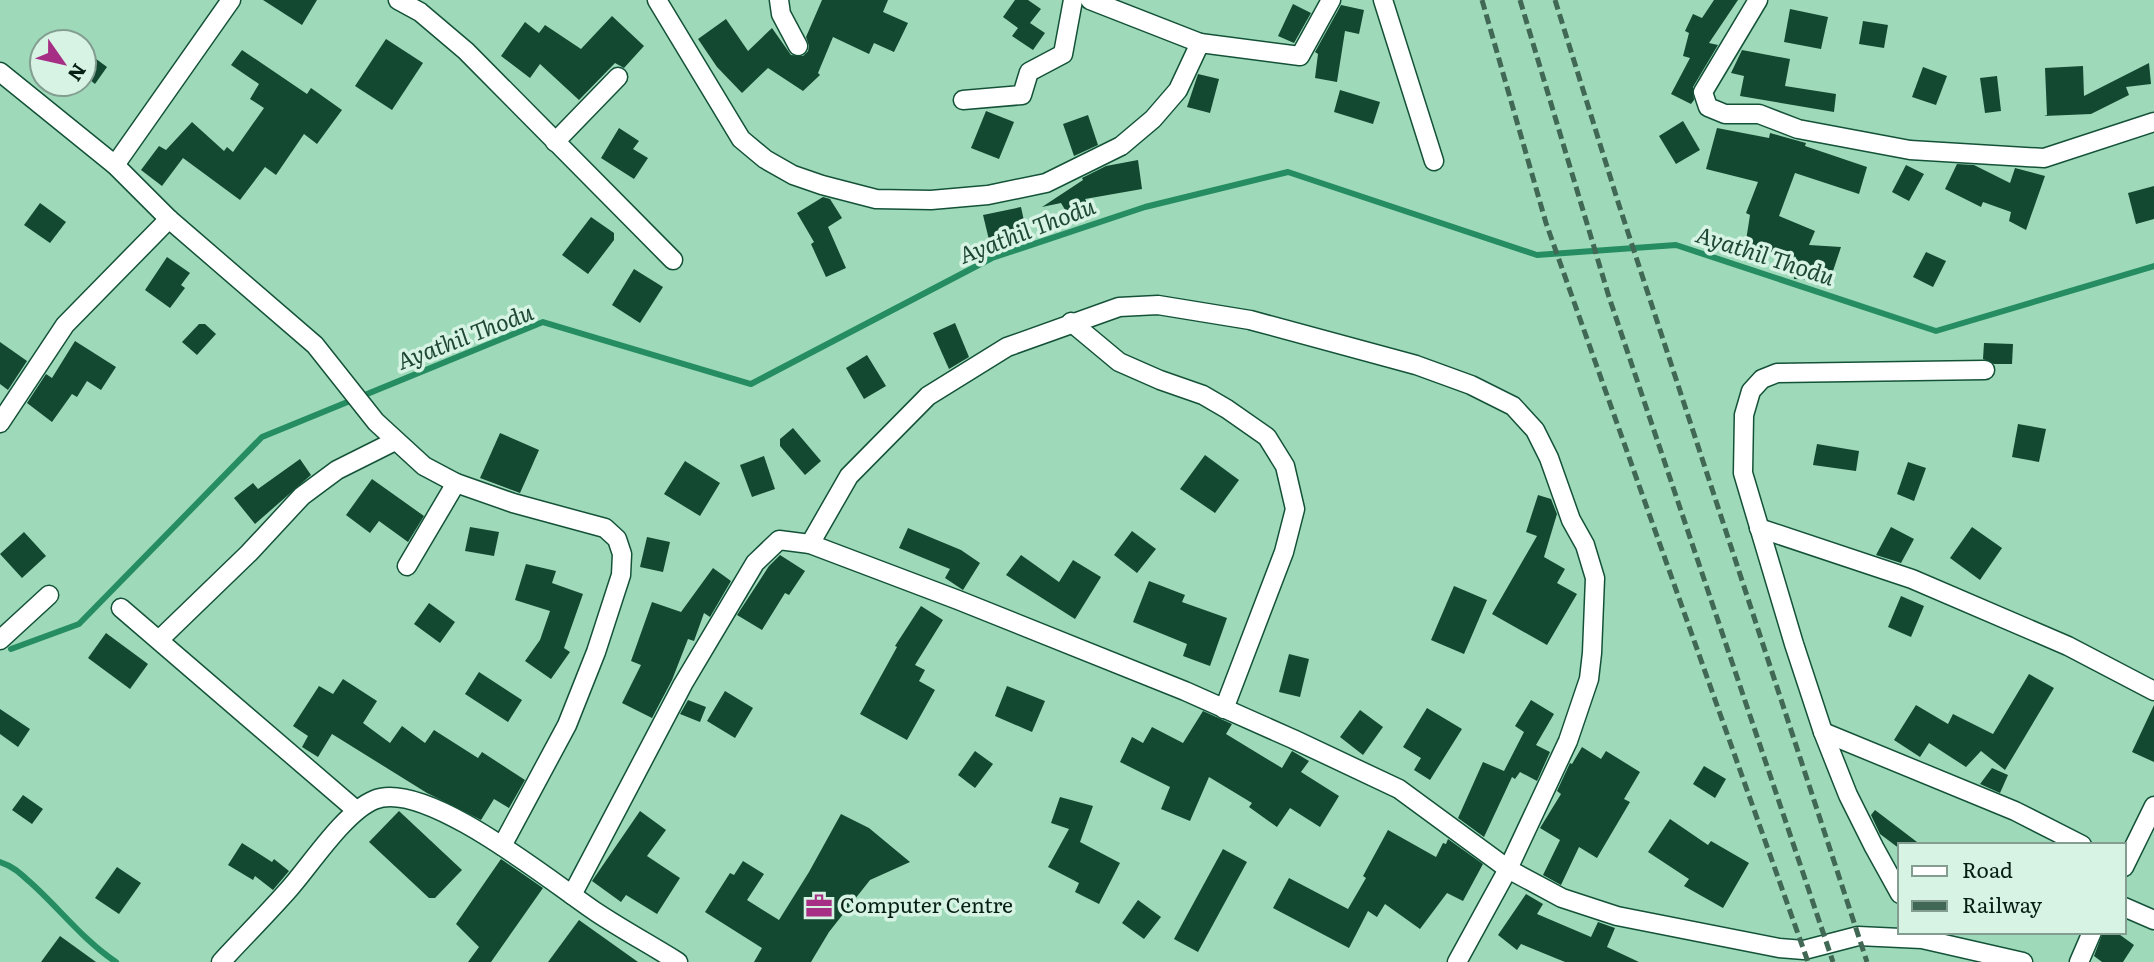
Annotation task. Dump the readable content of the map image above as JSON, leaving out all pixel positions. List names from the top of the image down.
{
  "water": ["Ayathil Thodu"],
  "places": {
    "office": ["Computer Centre"]
  },
  "legend": ["Road", "Railway"],
  "north": "bottom right"
}
